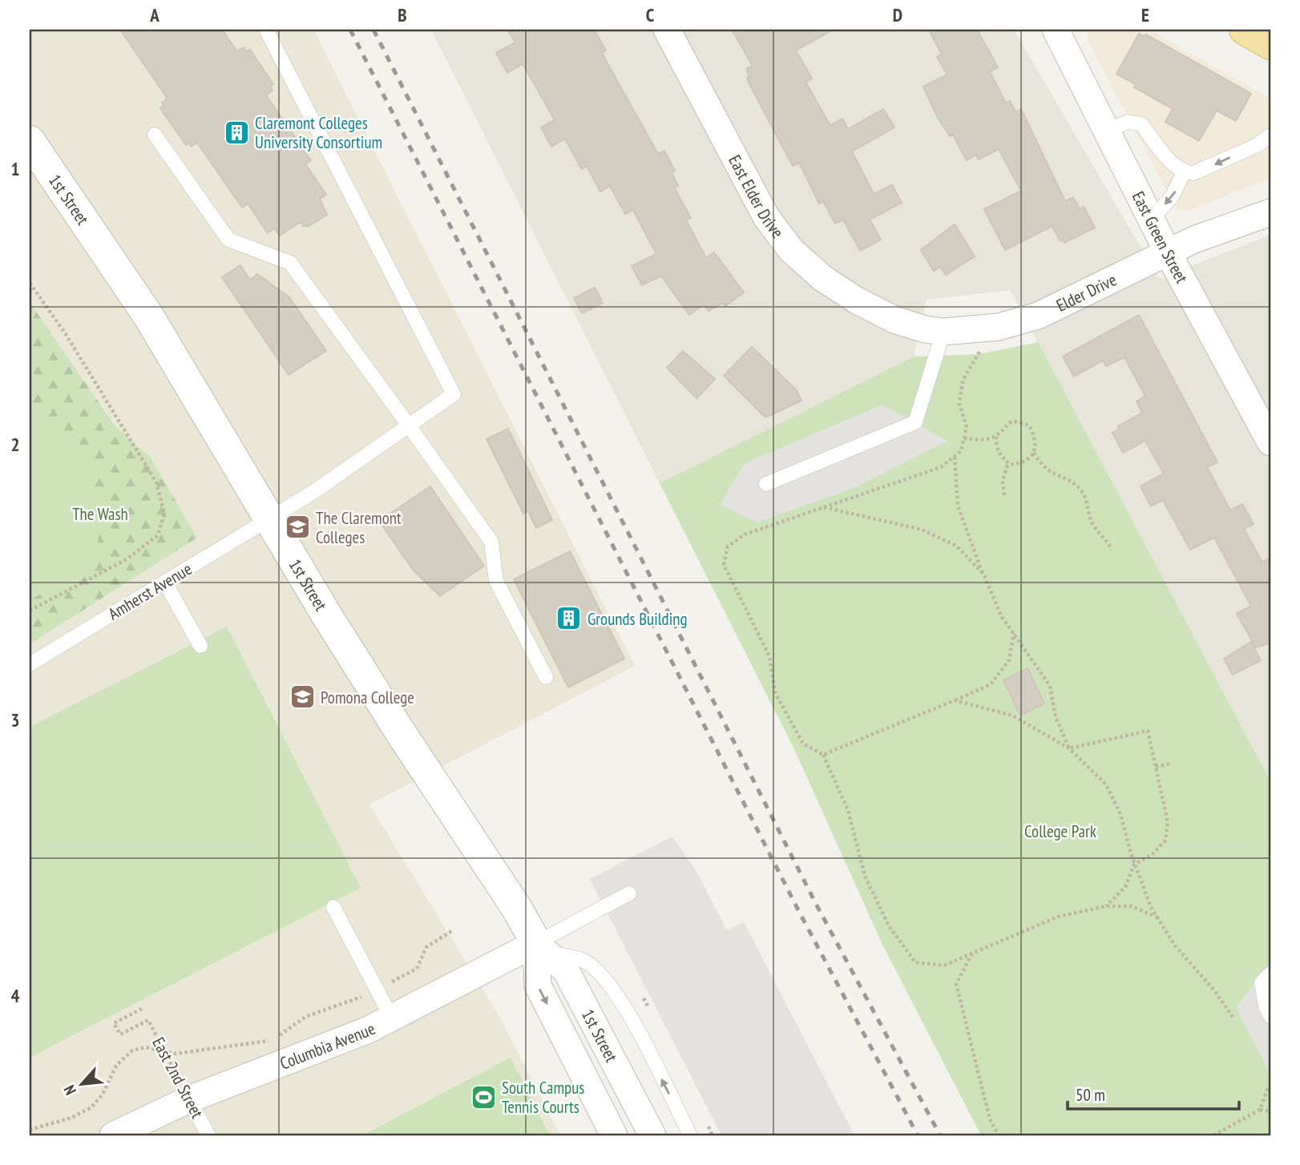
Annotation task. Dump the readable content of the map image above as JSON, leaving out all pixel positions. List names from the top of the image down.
{
  "streets": {
    "street": [
      "East Elder Drive",
      "1st Street",
      "East Green Street",
      "Elder Drive",
      "Columbia Avenue"
    ],
    "lane": ["Amherst Avenue", "East 2nd Street"]
  },
  "crossings": [
    ["East Elder Drive", "Elder Drive"],
    ["1st Street", "Amherst Avenue"],
    ["1st Street", "Columbia Avenue"],
    ["East Green Street", "Elder Drive"],
    ["Columbia Avenue", "East 2nd Street"]
  ],
  "parks": ["The Wash", "College Park"],
  "places": {
    "building": ["Claremont Colleges University Consortium", "Grounds Building"],
    "school or university": ["The Claremont Colleges", "Pomona College"],
    "sports": ["South Campus Tennis Courts"]
  },
  "scale_bar": "50 m",
  "north": "bottom left",
  "grid": {
    "columns": [
      "A",
      "B",
      "C",
      "D",
      "E"
    ],
    "rows": [
      "1",
      "2",
      "3",
      "4"
    ]
  }
}
